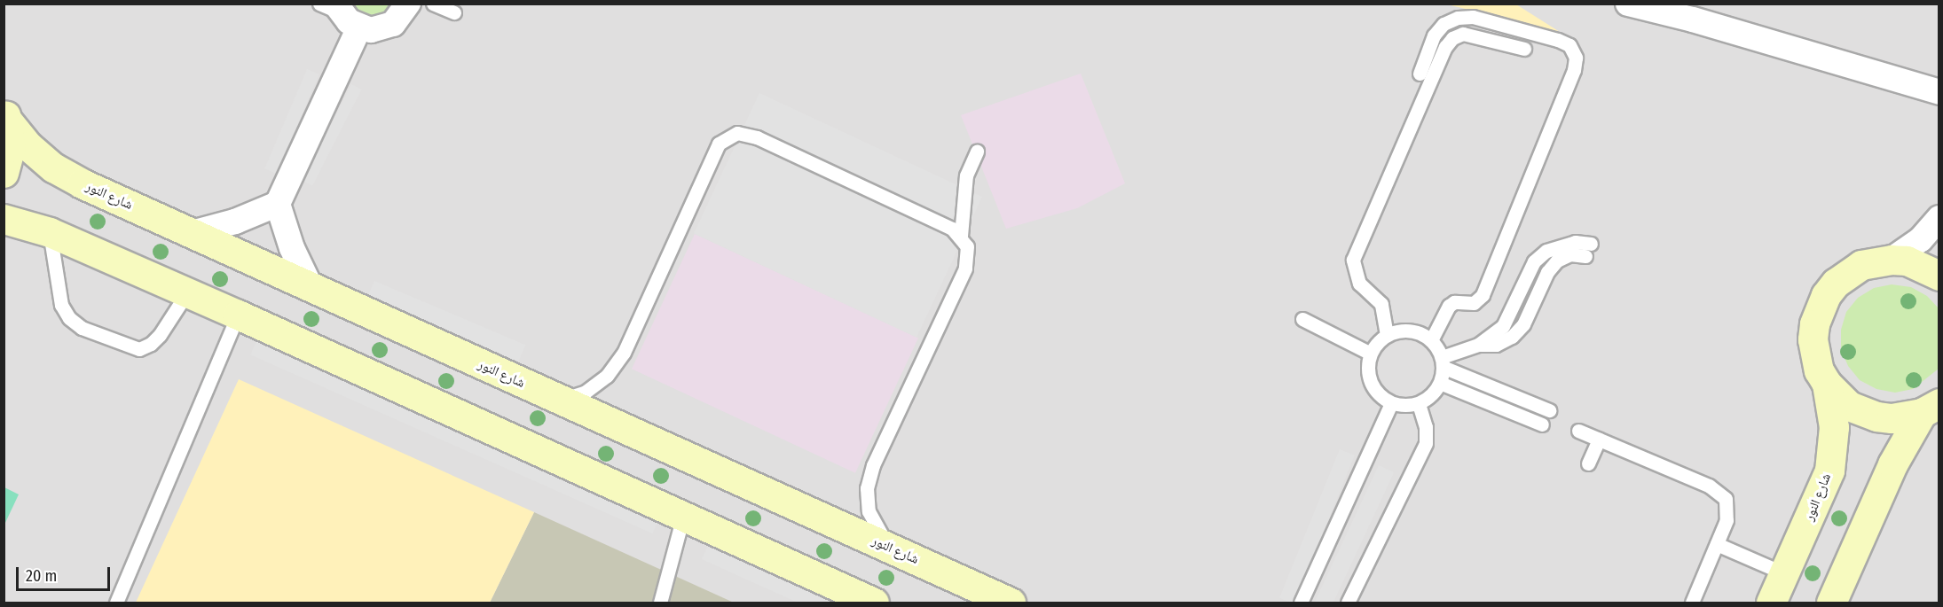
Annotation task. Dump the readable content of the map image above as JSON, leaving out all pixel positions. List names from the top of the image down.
{
  "streets": {
    "street": ["شارع النور"]
  },
  "scale_bar": "20 m"
}
